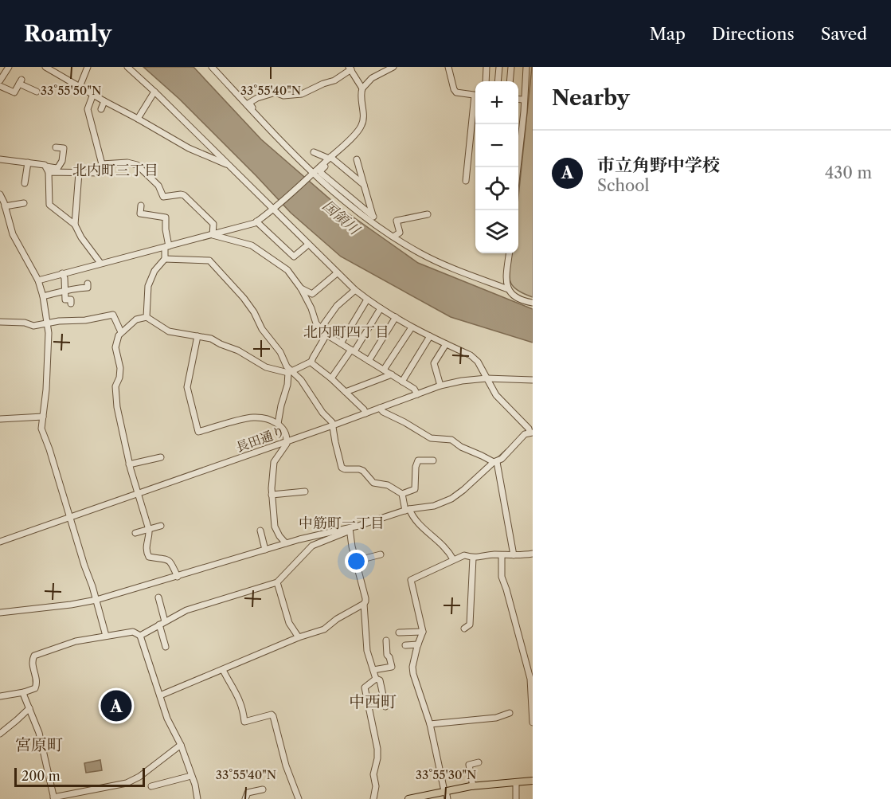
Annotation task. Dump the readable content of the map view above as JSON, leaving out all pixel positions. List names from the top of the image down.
{
  "streets": {
    "street": ["長田通り"]
  },
  "districts": [
    "北内町三丁目",
    "北内町四丁目",
    "中筋町一丁目",
    "中西町",
    "宮原町"
  ],
  "water": ["国領川"],
  "scale_bar": "200 m",
  "page": {
    "header": "Roamly",
    "nav": ["Map", "Directions", "Saved"],
    "heading": "Nearby",
    "map_buttons": ["+", "−"],
    "list": [
      {
        "mark": "A",
        "name": "市立角野中学校",
        "note": "School",
        "value": "430 m"
      }
    ],
    "pins": "A",
    "scale": "200 m"
  },
  "coordinates": ["33°55'50\"N", "33°55'40\"N", "33°55'30\"N"]
}
